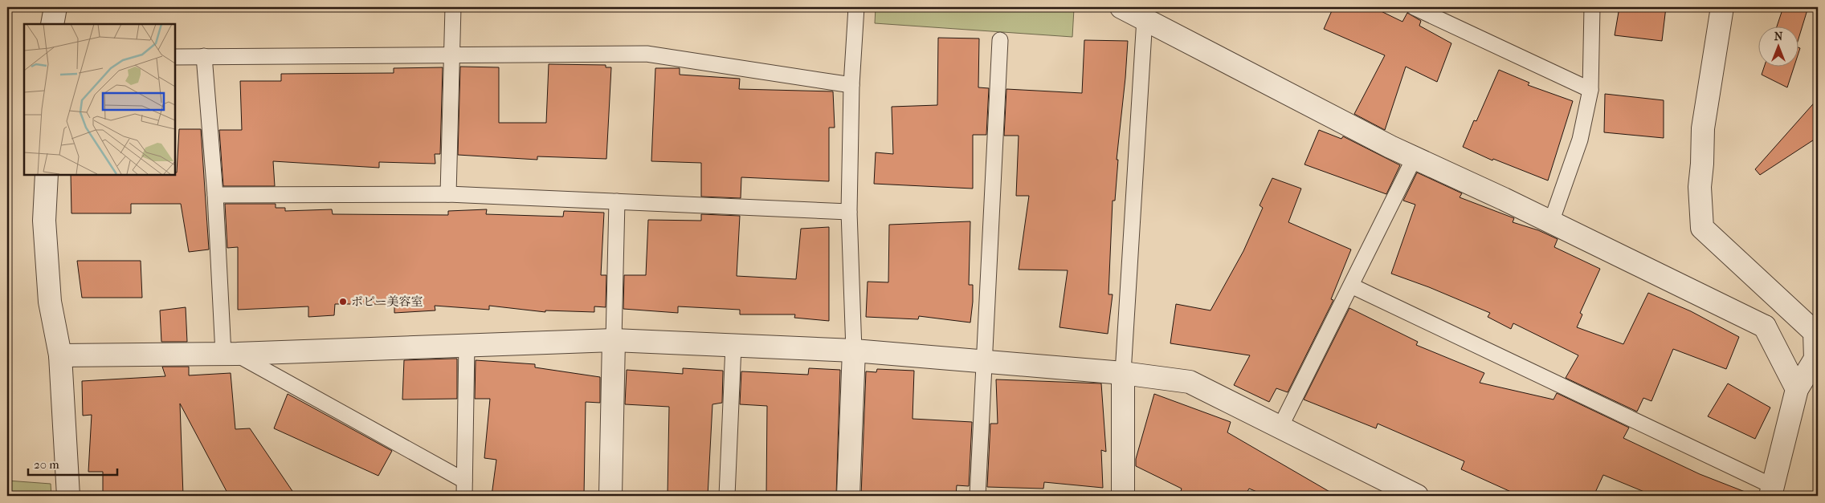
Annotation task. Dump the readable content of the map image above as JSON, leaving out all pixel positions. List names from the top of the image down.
{
  "places": ["ポピー美容室"],
  "scale_bar": "20 m",
  "north": "top"
}
